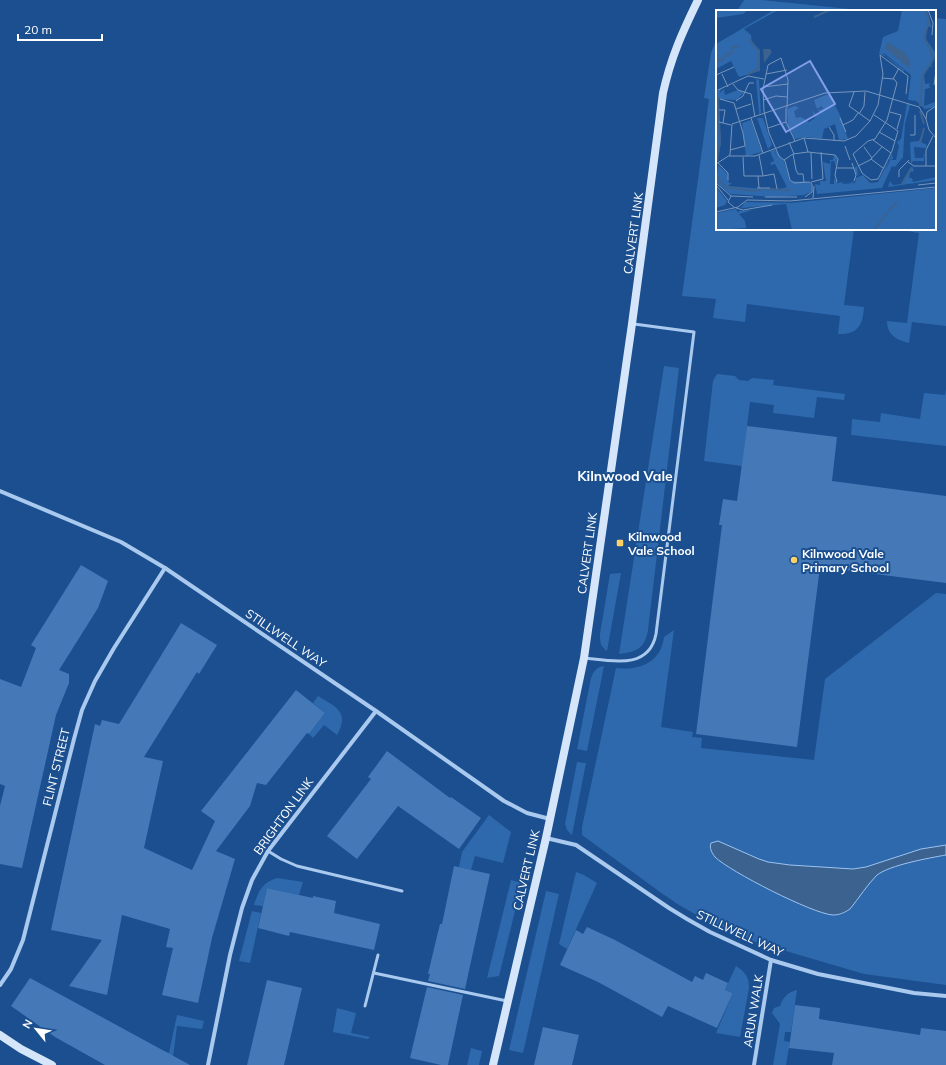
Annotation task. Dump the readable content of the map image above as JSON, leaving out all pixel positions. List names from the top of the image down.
{
  "streets": {
    "street": [
      "CALVERT LINK",
      "STILLWELL WAY",
      "FLINT STREET",
      "BRIGHTON LINK",
      "ARUN WALK"
    ]
  },
  "crossings": [
    ["CALVERT LINK", "STILLWELL WAY"],
    ["STILLWELL WAY", "FLINT STREET"],
    ["STILLWELL WAY", "BRIGHTON LINK"],
    ["STILLWELL WAY", "ARUN WALK"]
  ],
  "districts": ["Kilnwood Vale"],
  "places": {
    "transit": ["Kilnwood Vale School"],
    "other": ["Kilnwood Vale Primary School"]
  },
  "scale_bar": "20 m",
  "north": "top left"
}
